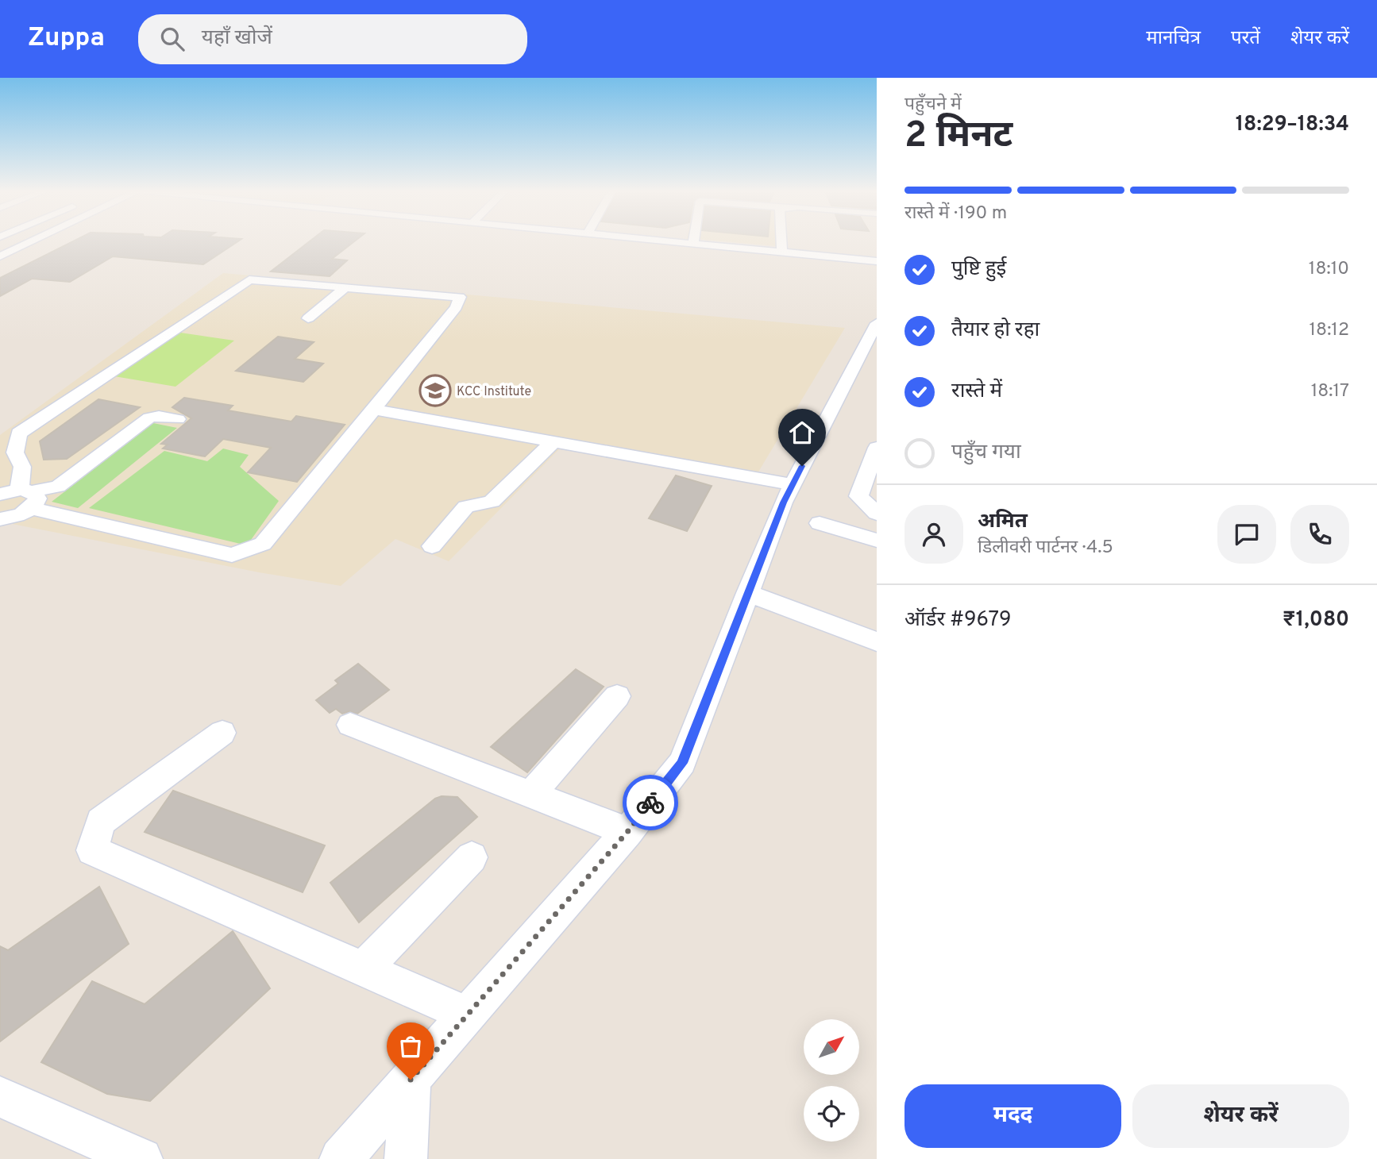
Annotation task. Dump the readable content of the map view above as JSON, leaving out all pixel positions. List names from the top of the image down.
{
  "places": {
    "school or university": ["KCC Institute"]
  },
  "north": "top right",
  "page": {
    "header": "Zuppa",
    "search": "यहाँ खोजें",
    "nav": ["मानचित्र", "परतें", "शेयर करें"],
    "heading": ["2 मिनट", "पहुँचने में", "18:29–18:34"],
    "panel": [
      "अमित",
      "डिलीवरी पार्टनर · 4.5",
      "ऑर्डर #9679",
      "₹1,080"
    ],
    "bar": "रास्ते में · 190 m",
    "list": [
      ["पुष्टि हुई", "18:10"],
      ["तैयार हो रहा", "18:12"],
      ["रास्ते में", "18:17"],
      "पहुँच गया"
    ],
    "buttons": ["मदद", "शेयर करें"]
  }
}
